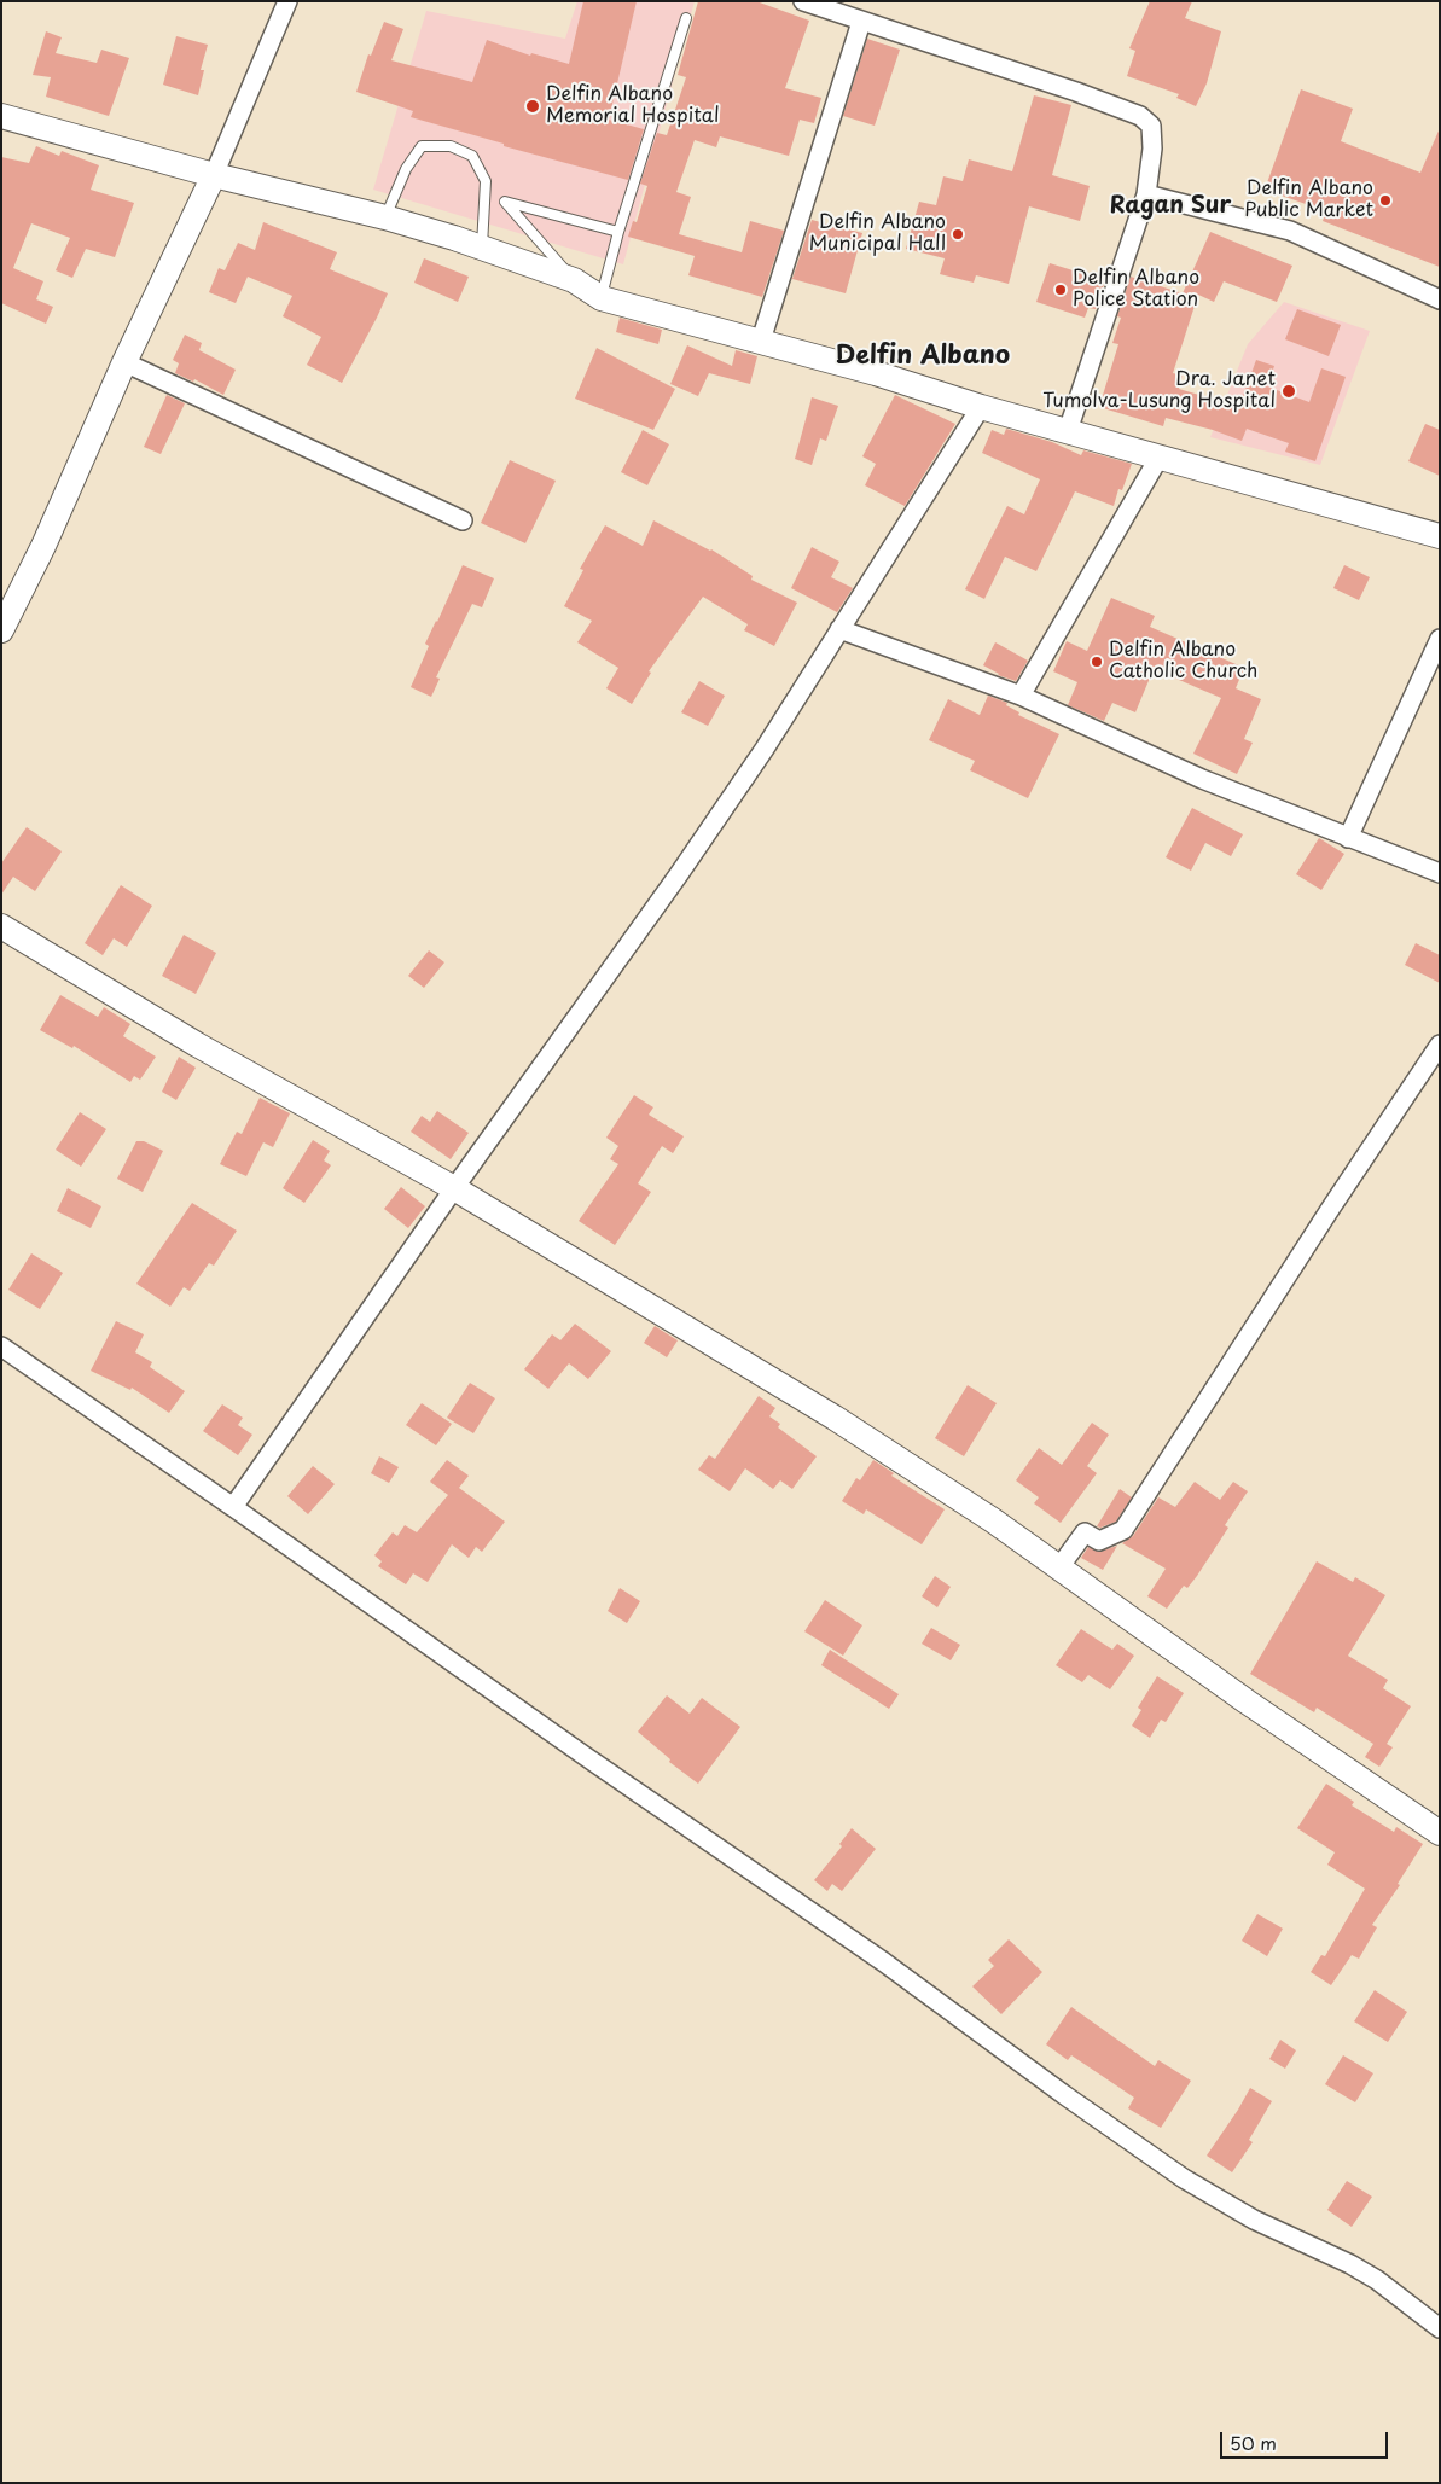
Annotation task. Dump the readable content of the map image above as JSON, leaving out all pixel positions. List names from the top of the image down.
{
  "districts": ["Ragan Sur", "Delfin Albano"],
  "places": [
    "Delfin Albano Memorial Hospital",
    "Delfin Albano Public Market",
    "Delfin Albano Municipal Hall",
    "Delfin Albano Police Station",
    "Dra. Janet Tumolva-Lusung Hospital",
    "Delfin Albano Catholic Church"
  ],
  "scale_bar": "50 m"
}
